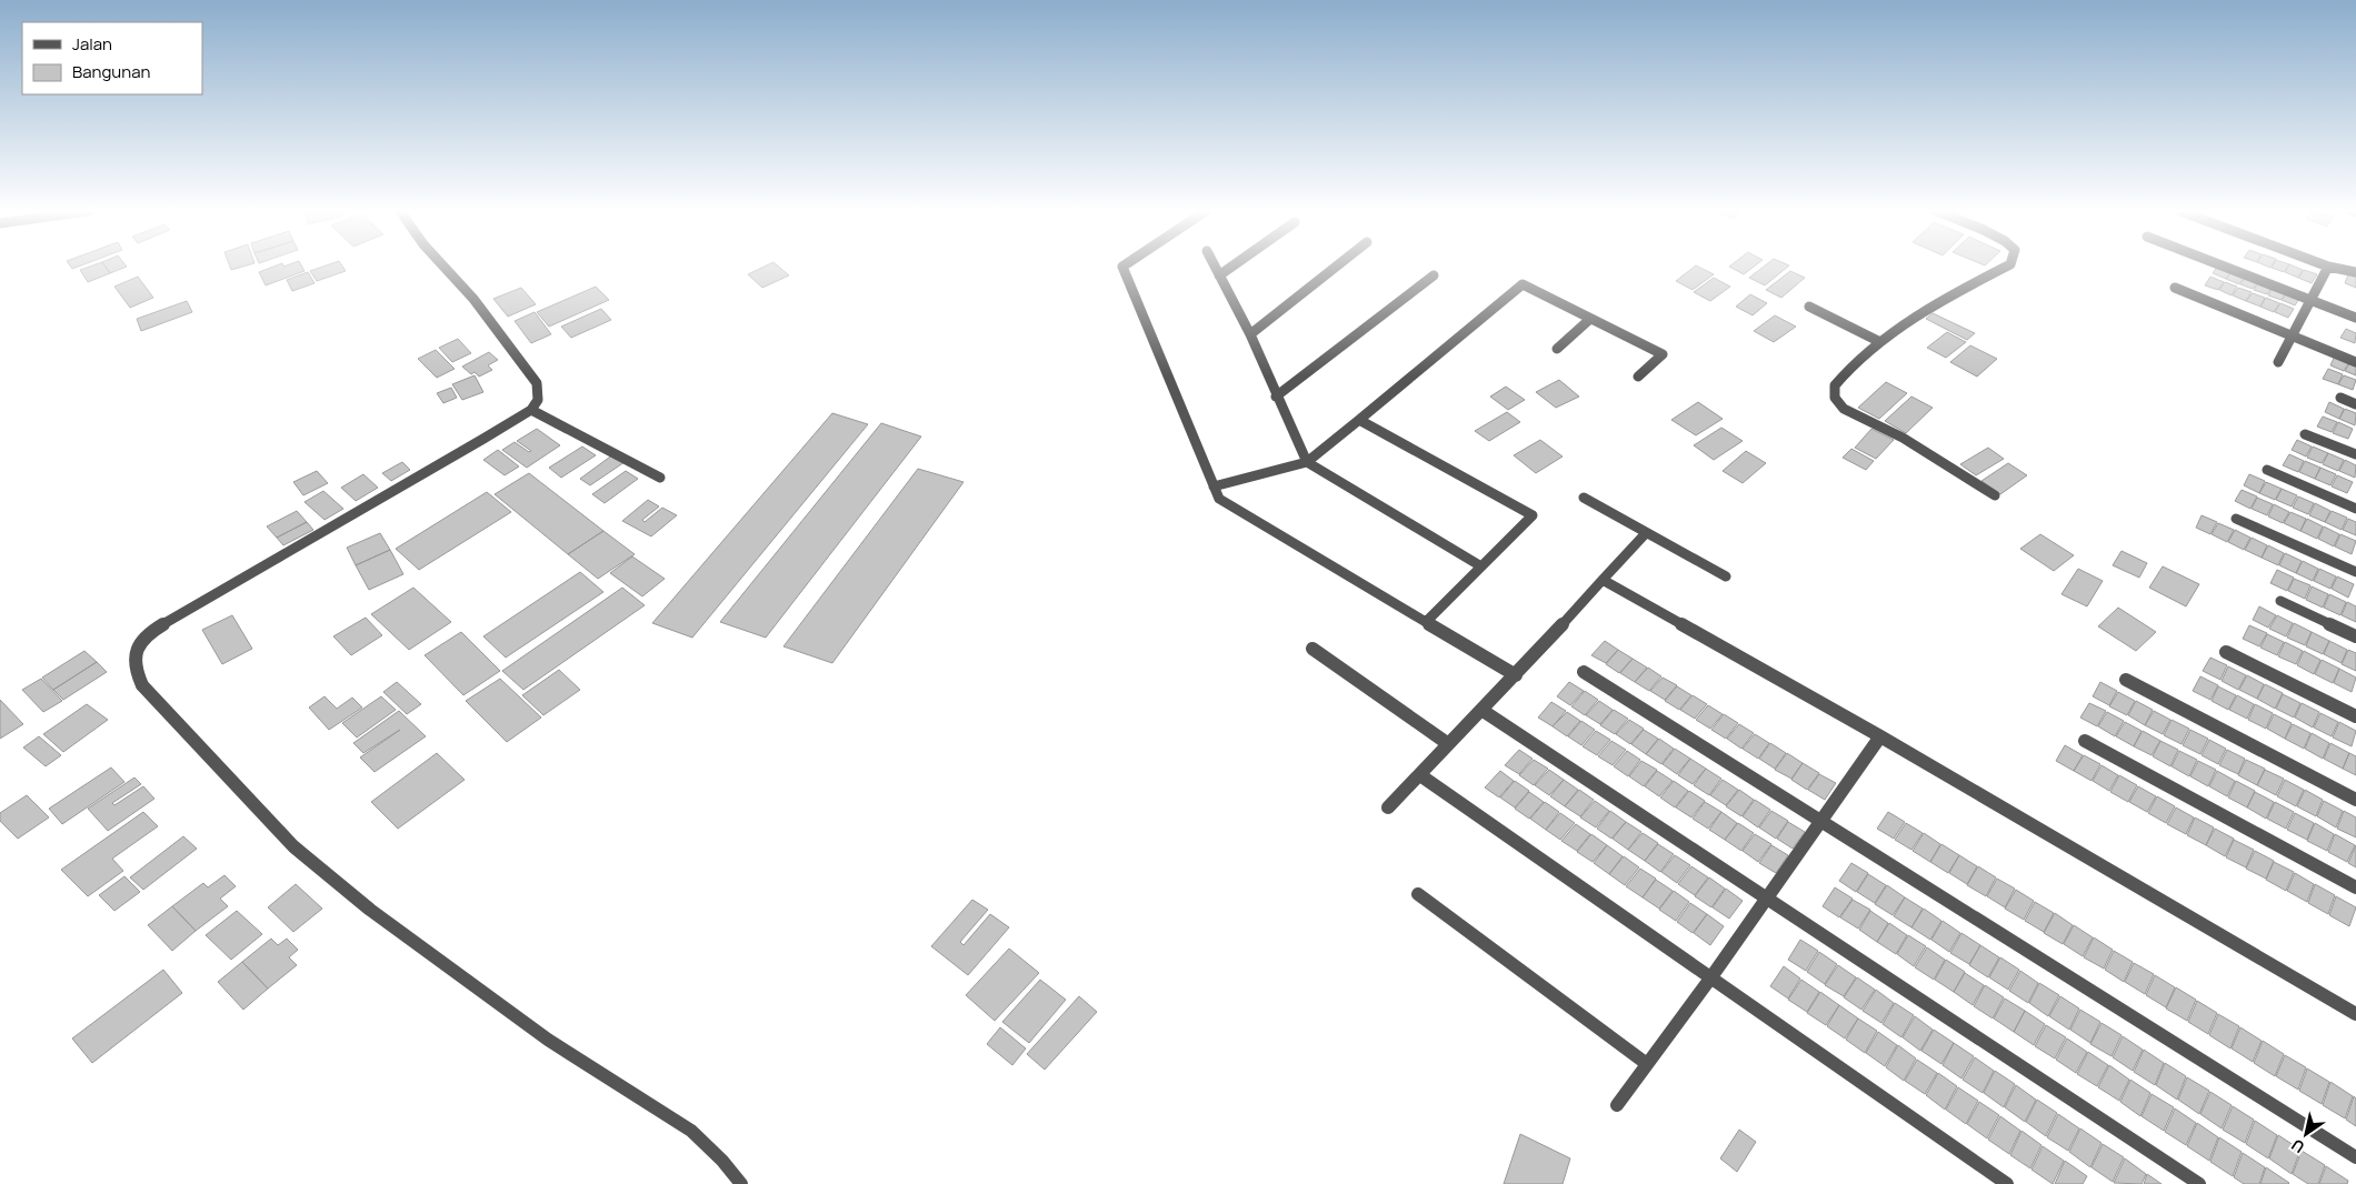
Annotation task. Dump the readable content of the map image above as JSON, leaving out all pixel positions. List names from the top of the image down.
{
  "legend": ["Jalan", "Bangunan"],
  "north": "bottom left"
}
